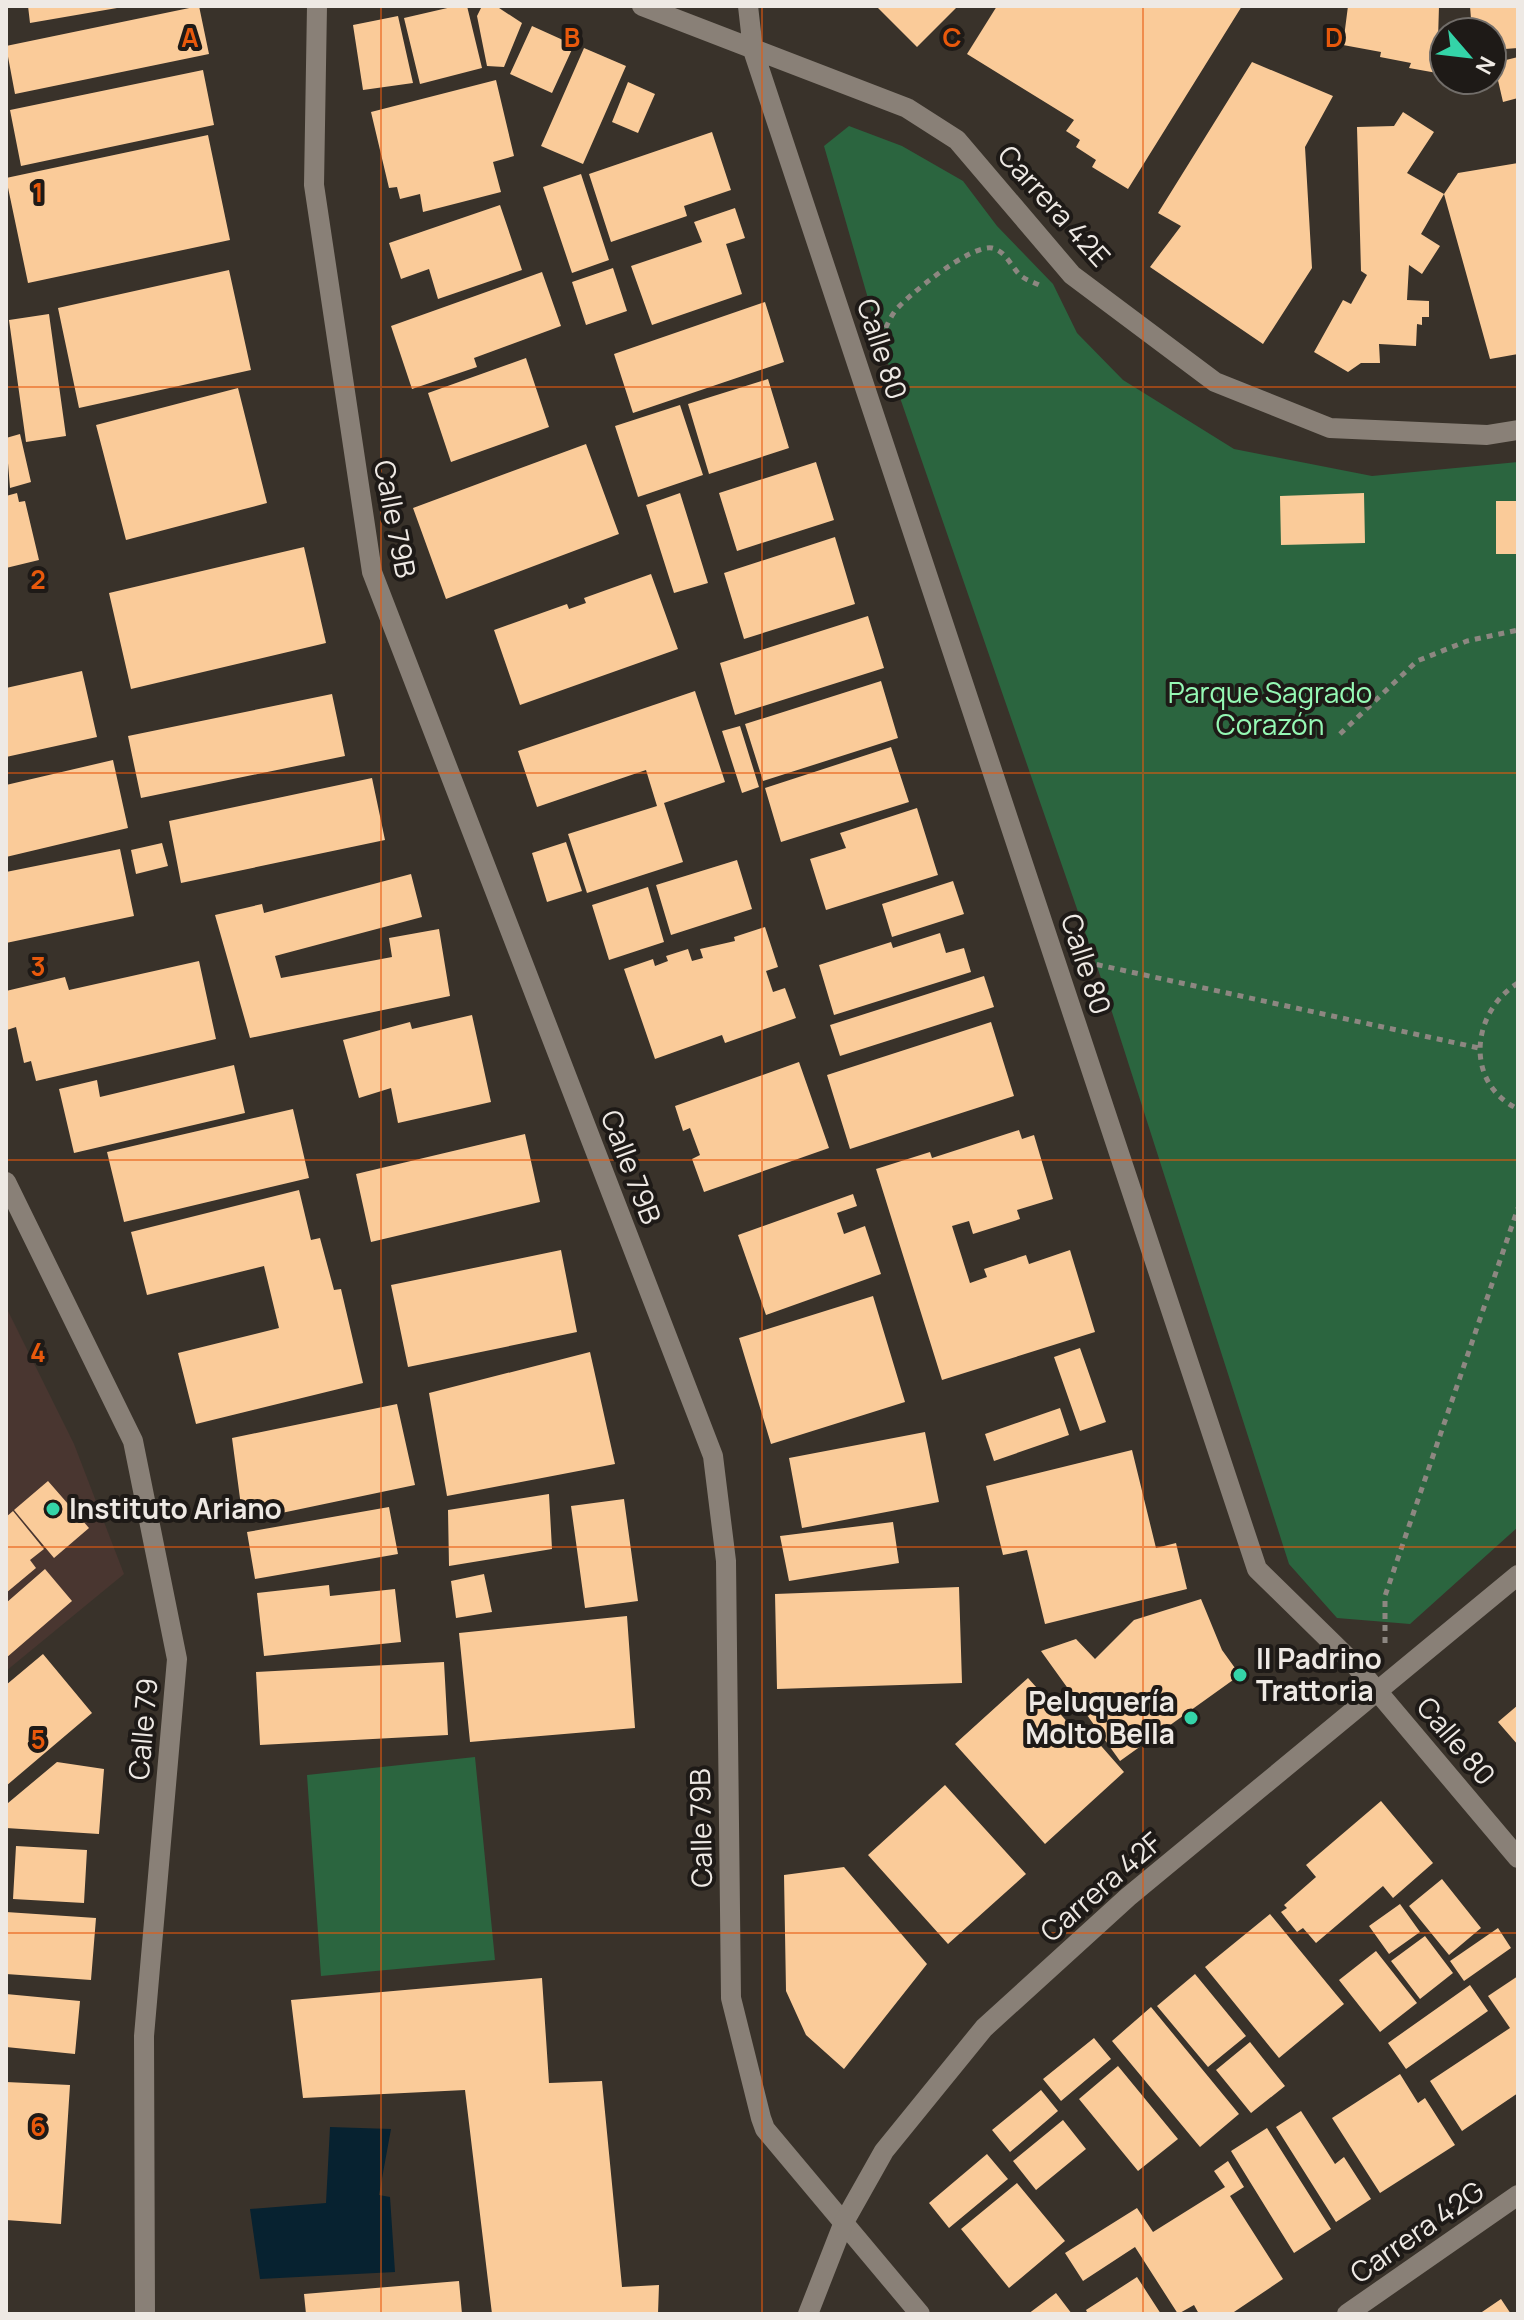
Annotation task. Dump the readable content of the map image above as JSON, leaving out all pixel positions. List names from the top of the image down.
{
  "streets": {
    "street": [
      "Carrera 42E",
      "Calle 80",
      "Calle 79B",
      "Calle 79",
      "Carrera 42F",
      "Carrera 42G"
    ]
  },
  "crossings": [
    ["Carrera 42E", "Calle 80"],
    ["Calle 80", "Carrera 42F"],
    ["Calle 79B", "Carrera 42F"]
  ],
  "parks": ["Parque Sagrado Corazón"],
  "places": ["Instituto Ariano", "Il Padrino Trattoria", "Peluquería Molto Bella"],
  "north": "bottom right",
  "grid": {
    "columns": [
      "A",
      "B",
      "C",
      "D"
    ],
    "rows": [
      "1",
      "2",
      "3",
      "4",
      "5",
      "6"
    ]
  }
}
